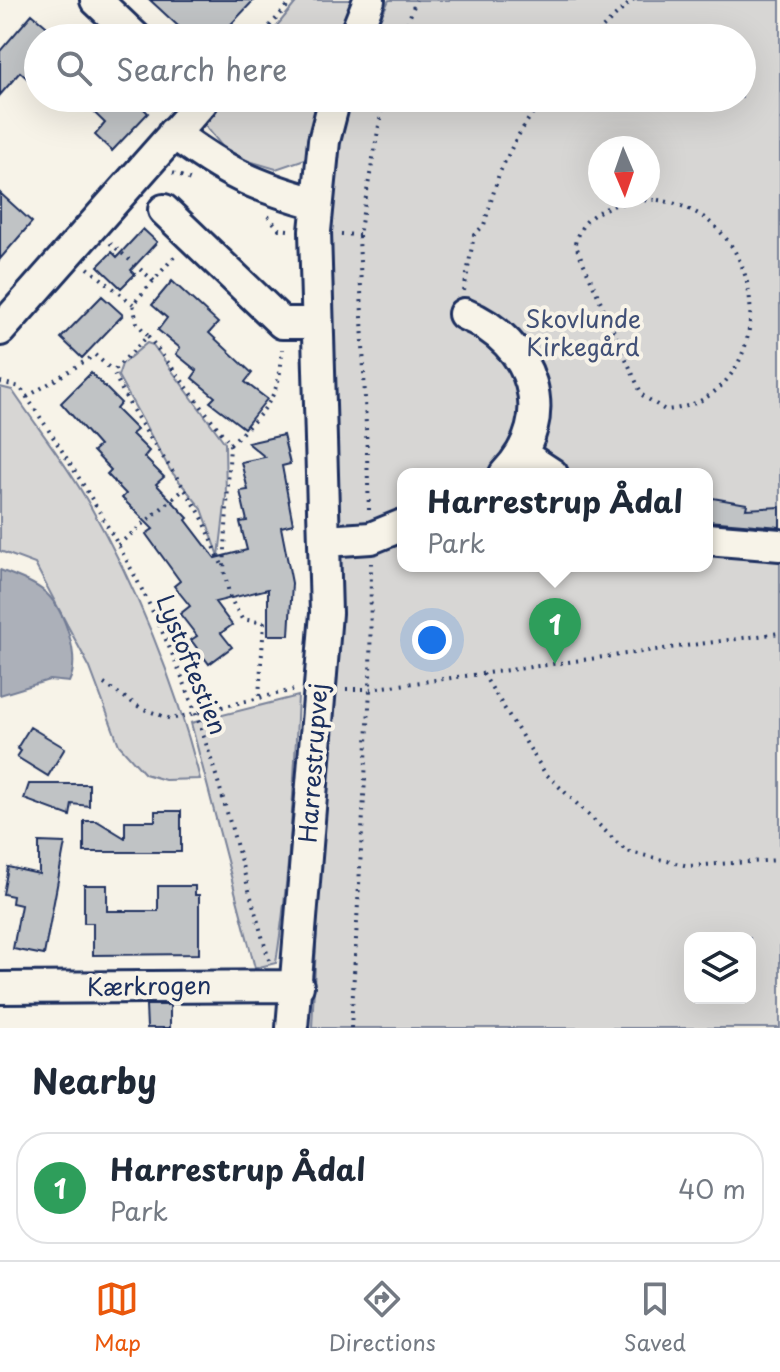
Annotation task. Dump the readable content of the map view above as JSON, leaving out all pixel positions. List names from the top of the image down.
{
  "streets": {
    "street": ["Harrestrupvej", "Kærkrogen"],
    "path": ["Lystoftestien"]
  },
  "crossings": [
    ["Lystoftestien", "Harrestrupvej"],
    ["Lystoftestien", "Kærkrogen"],
    ["Harrestrupvej", "Kærkrogen"]
  ],
  "parks": ["Skovlunde Kirkegård"],
  "north": "bottom",
  "page": {
    "search": "Search here",
    "popup": ["Harrestrup Ådal", "Park"],
    "pins": "1",
    "heading": "Nearby",
    "list": [
      {
        "mark": "1",
        "name": "Harrestrup Ådal",
        "note": "Park",
        "value": "40 m"
      }
    ],
    "nav": ["Map", "Directions", "Saved"]
  }
}
